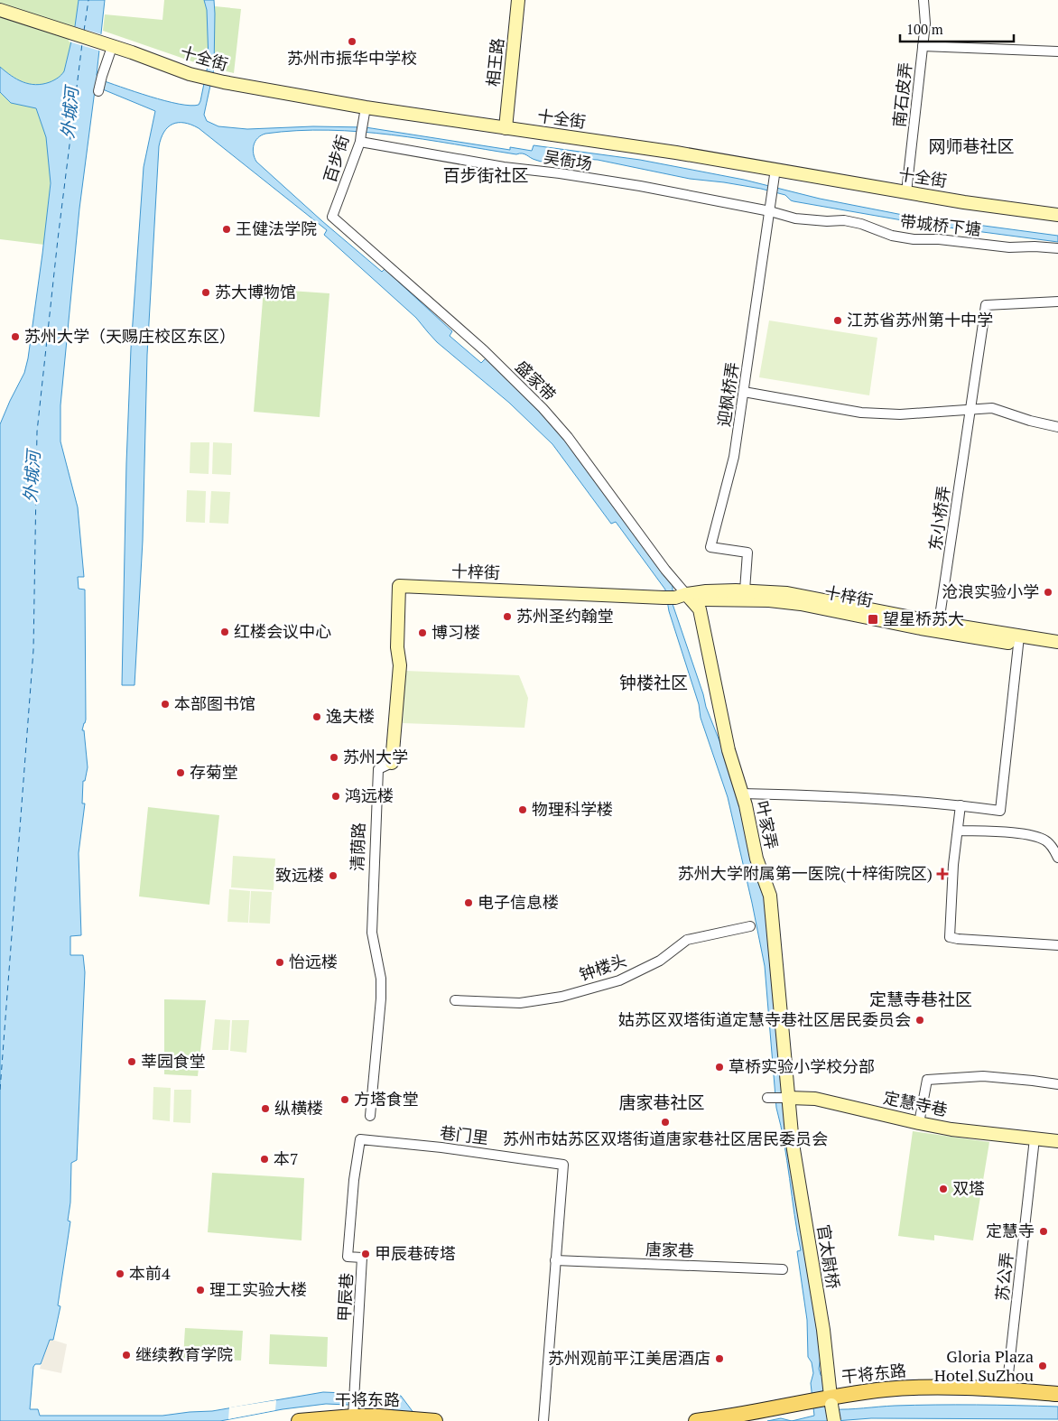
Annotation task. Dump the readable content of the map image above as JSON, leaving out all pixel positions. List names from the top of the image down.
{
  "streets": {
    "main road": ["干将东路"],
    "street": [
      "十全街",
      "相王路",
      "南石皮弄",
      "百步街",
      "吴衙场",
      "带城桥下塘",
      "盛家带",
      "迎枫桥弄",
      "东小桥弄",
      "十梓街",
      "叶家弄",
      "清荫路",
      "钟楼头",
      "定慧寺巷",
      "巷门里",
      "唐家巷",
      "官太尉桥",
      "苏公弄",
      "甲辰巷"
    ]
  },
  "crossings": [
    ["十全街", "相王路"],
    ["十全街", "南石皮弄"],
    ["十全街", "百步街"],
    ["十全街", "迎枫桥弄"],
    ["百步街", "吴衙场"],
    ["百步街", "盛家带"],
    ["吴衙场", "带城桥下塘"],
    ["吴衙场", "迎枫桥弄"],
    ["带城桥下塘", "迎枫桥弄"],
    ["盛家带", "十梓街"],
    ["盛家带", "叶家弄"],
    ["迎枫桥弄", "十梓街"],
    ["东小桥弄", "十梓街"],
    ["十梓街", "叶家弄"],
    ["十梓街", "清荫路"],
    ["叶家弄", "定慧寺巷"],
    ["叶家弄", "官太尉桥"],
    ["定慧寺巷", "官太尉桥"],
    ["定慧寺巷", "苏公弄"],
    ["巷门里", "唐家巷"],
    ["巷门里", "甲辰巷"],
    ["官太尉桥", "干将东路"],
    ["苏公弄", "干将东路"],
    ["甲辰巷", "干将东路"]
  ],
  "districts": [
    "网师巷社区",
    "百步街社区",
    "钟楼社区",
    "定慧寺巷社区",
    "唐家巷社区"
  ],
  "water": ["外城河"],
  "places": {
    "other": [
      "苏州市振华中学校",
      "王健法学院",
      "苏大博物馆",
      "江苏省苏州第十中学",
      "苏州大学（天赐庄校区东区）",
      "沧浪实验小学",
      "苏州圣约翰堂",
      "红楼会议中心",
      "博习楼",
      "本部图书馆",
      "逸夫楼",
      "苏州大学",
      "存菊堂",
      "鸿远楼",
      "物理科学楼",
      "致远楼",
      "电子信息楼",
      "怡远楼",
      "姑苏区双塔街道定慧寺巷社区居民委员会",
      "莘园食堂",
      "草桥实验小学校分部",
      "方塔食堂",
      "纵横楼",
      "苏州市姑苏区双塔街道唐家巷社区居民委员会",
      "本7",
      "双塔",
      "定慧寺",
      "甲辰巷砖塔",
      "本前4",
      "理工实验大楼",
      "继续教育学院",
      "苏州观前平江美居酒店",
      "Gloria Plaza Hotel SuZhou"
    ],
    "transit": ["望星桥苏大"],
    "health": ["苏州大学附属第一医院(十梓街院区)"]
  },
  "scale_bar": "100 m"
}
